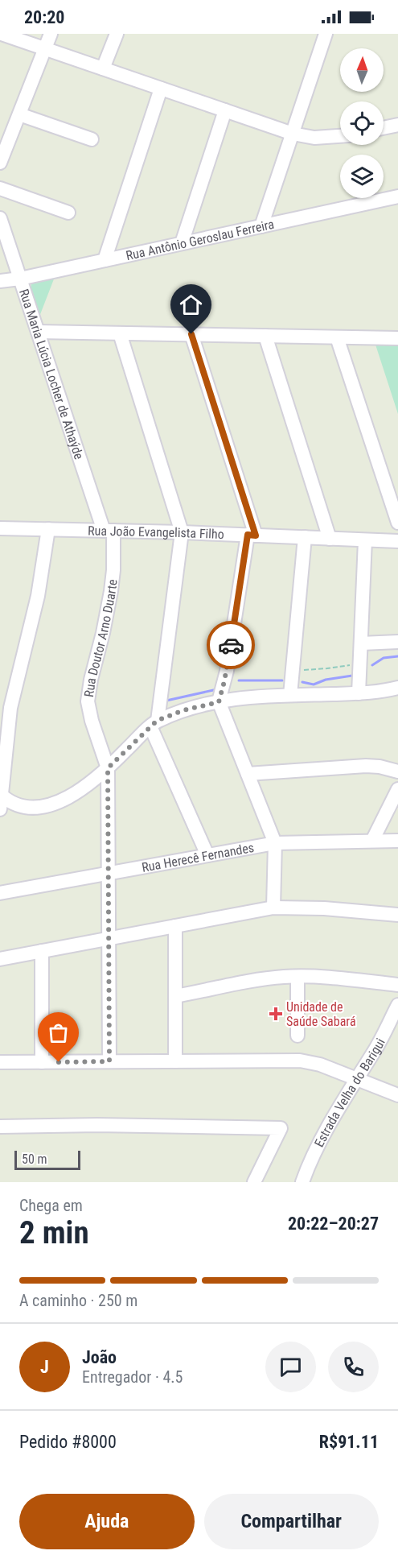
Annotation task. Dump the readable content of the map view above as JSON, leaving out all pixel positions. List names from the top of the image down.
{
  "streets": {
    "street": [
      "Rua Antônio Geroslau Ferreira",
      "Rua Maria Lúcia Locher de Athaýde",
      "Rua João Evangelista Filho",
      "Rua Doutor Arno Duarte",
      "Rua Herecê Fernandes",
      "Estrada Velha do Barigui"
    ]
  },
  "crossings": [
    ["Rua Antônio Geroslau Ferreira", "Rua Maria Lúcia Locher de Athaýde"],
    ["Rua Maria Lúcia Locher de Athaýde", "Rua João Evangelista Filho"],
    ["Rua Maria Lúcia Locher de Athaýde", "Rua Doutor Arno Duarte"],
    ["Rua João Evangelista Filho", "Rua Doutor Arno Duarte"],
    ["Rua Doutor Arno Duarte", "Rua Herecê Fernandes"]
  ],
  "places": {
    "health": ["Unidade de Saúde Sabará"]
  },
  "scale_bar": "50 m",
  "north": "top",
  "page": {
    "status": "20:20",
    "scale": "50 m",
    "heading": ["2 min", "Chega em", "20:22–20:27"],
    "panel": [
      "João",
      "Entregador · 4.5",
      "Pedido #8000",
      "R$91.11"
    ],
    "bar": "A caminho · 250 m",
    "round": "J",
    "buttons": ["Ajuda", "Compartilhar"]
  }
}
